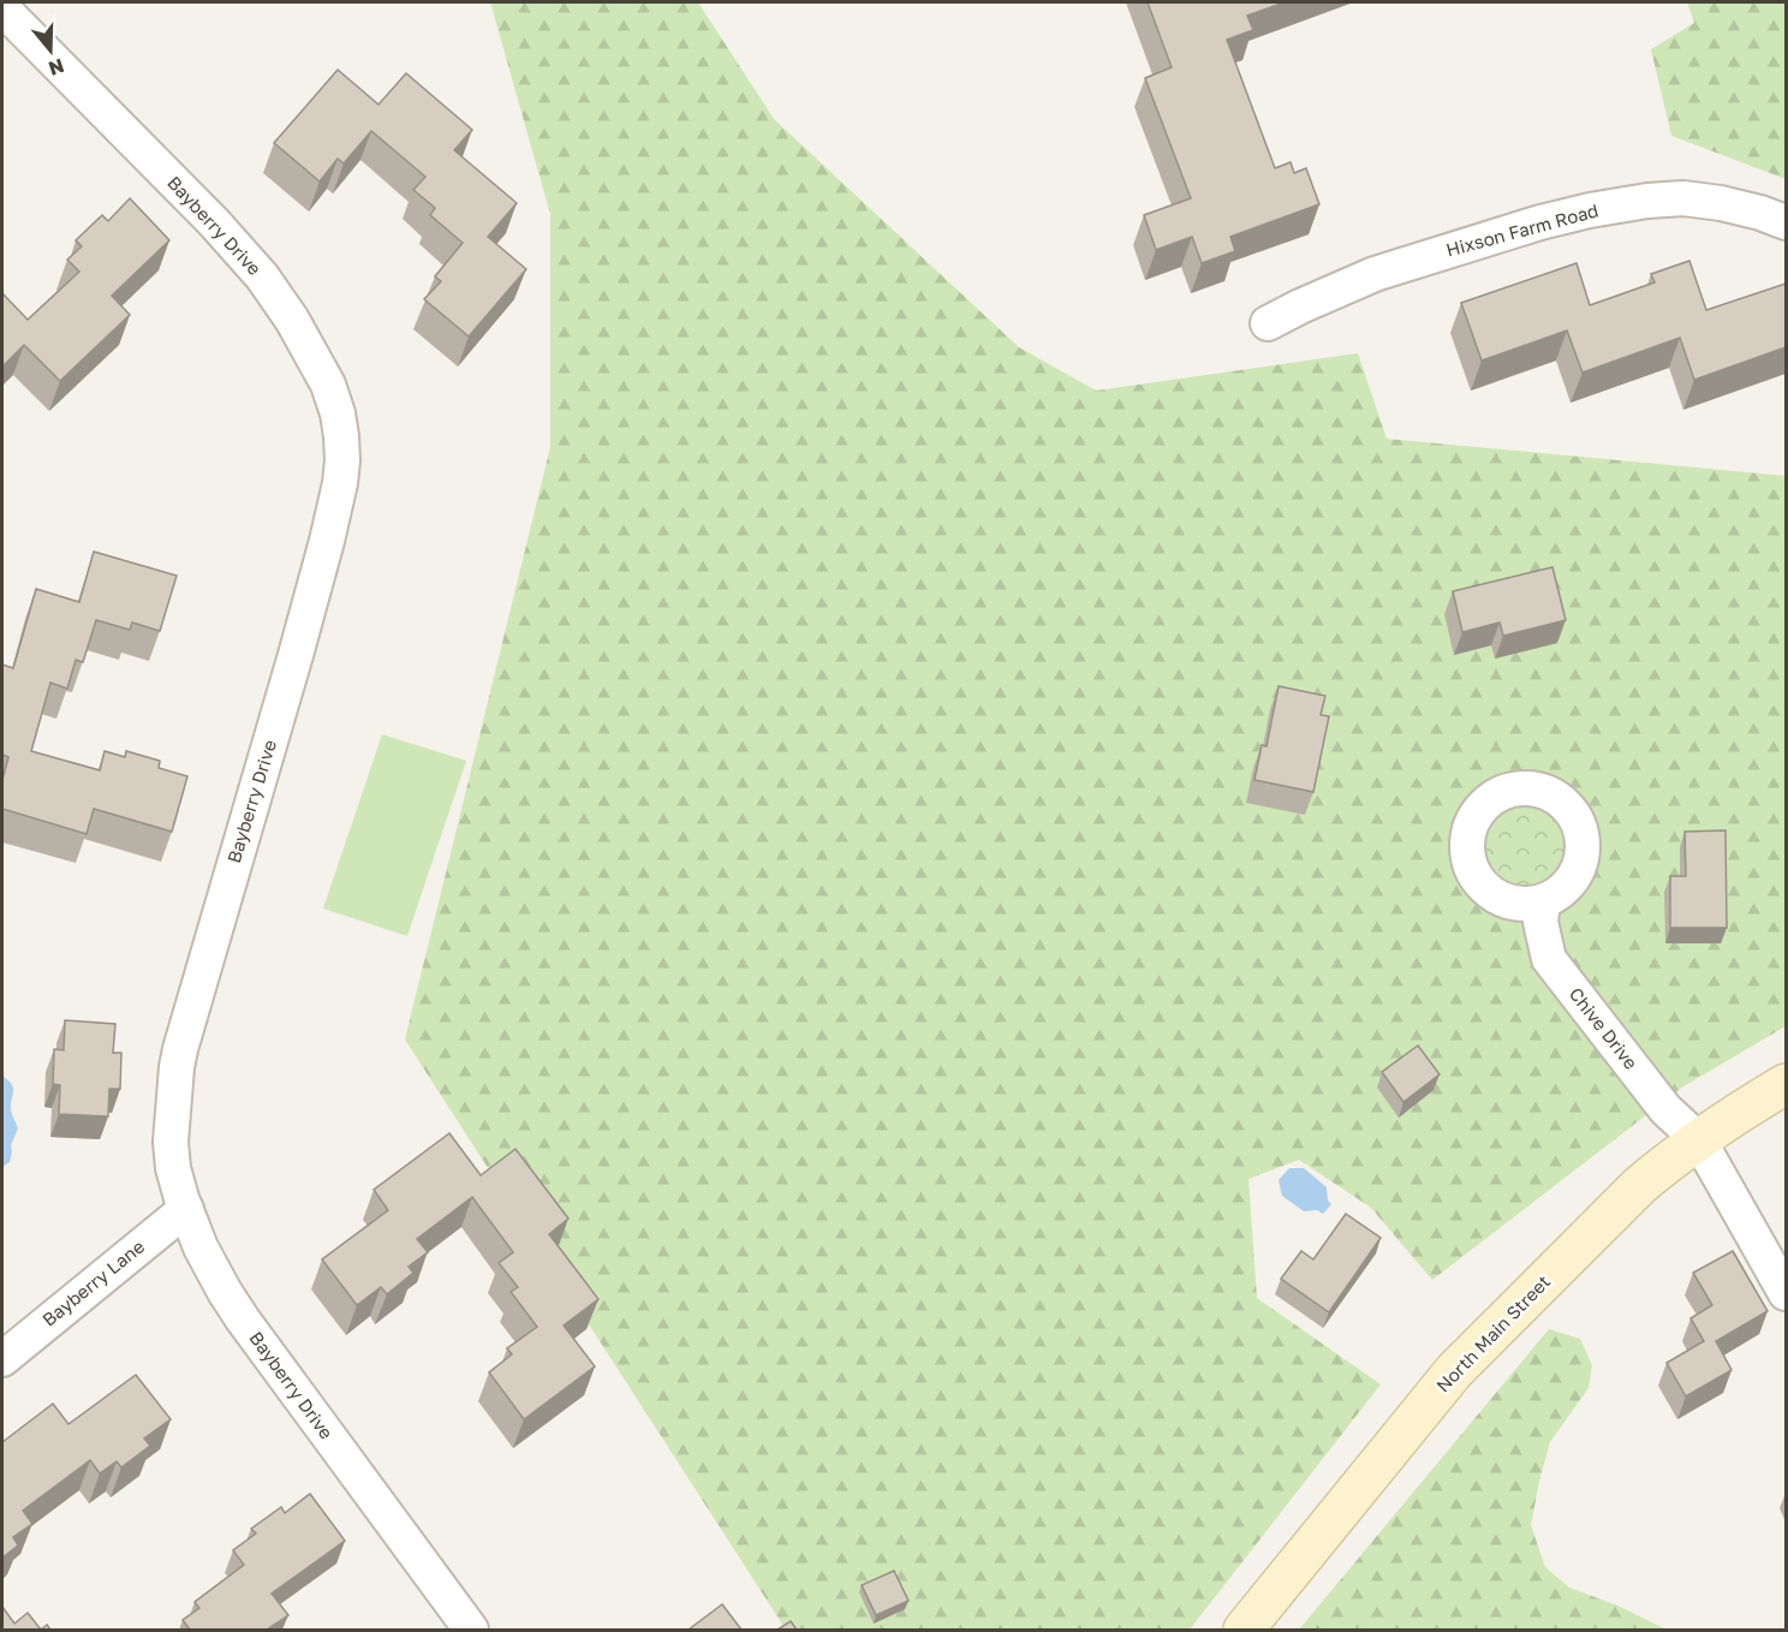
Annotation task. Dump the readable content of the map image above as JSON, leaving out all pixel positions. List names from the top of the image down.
{
  "streets": {
    "main road": ["North Main Street"],
    "street": [
      "Bayberry Drive",
      "Hixson Farm Road",
      "Chive Drive",
      "Bayberry Lane"
    ]
  },
  "crossings": [
    ["Bayberry Drive", "Bayberry Lane"],
    ["Chive Drive", "North Main Street"]
  ],
  "north": "bottom"
}
